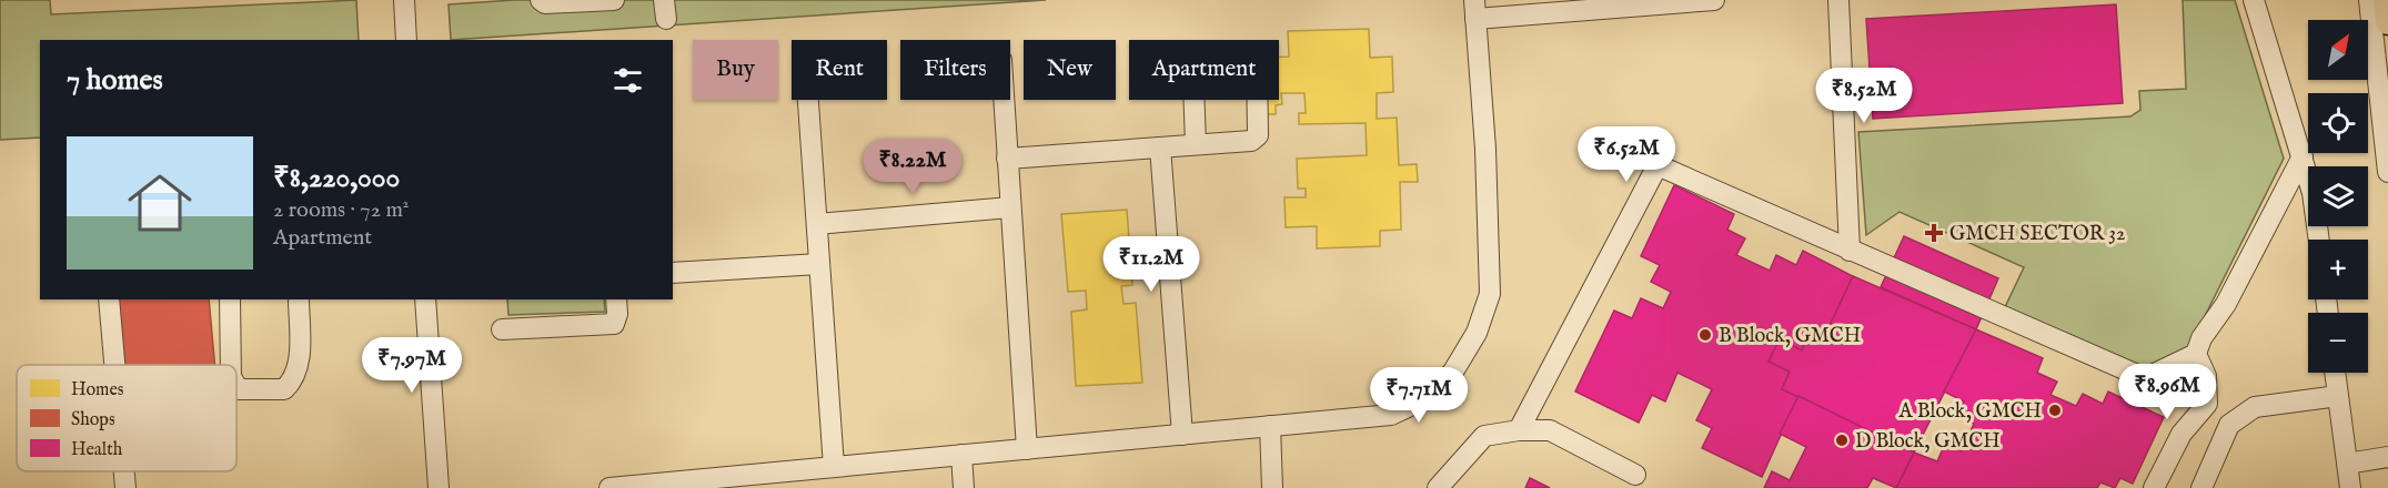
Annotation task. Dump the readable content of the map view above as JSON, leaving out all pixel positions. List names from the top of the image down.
{
  "places": {
    "health": ["GMCH SECTOR 32"],
    "other": ["B Block, GMCH", "A Block, GMCH", "D Block, GMCH"]
  },
  "legend": ["Homes", "Shops", "Health"],
  "north": "top right",
  "page": {
    "map_buttons": ["+", "−"],
    "chip": [
      "Buy",
      "Rent",
      "Filters",
      "New",
      "Apartment"
    ],
    "heading": "7 homes",
    "price": [
      "₹8.52M",
      "₹6.52M",
      "₹8.22M",
      "₹11.2M",
      "₹7.97M",
      "₹8.96M",
      "₹7.71M"
    ],
    "list": [
      {
        "name": "₹8,220,000",
        "note": "2 rooms · 72 m² · Apartment"
      }
    ]
  }
}
